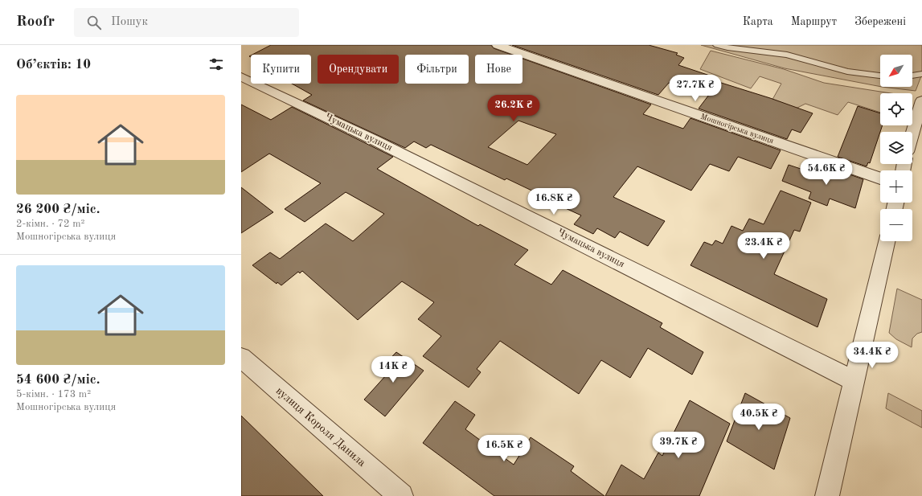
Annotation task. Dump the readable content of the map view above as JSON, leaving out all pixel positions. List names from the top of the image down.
{
  "streets": {
    "street": ["Мошногірська вулиця", "Чумацька вулиця", "вулиця Короля Данила"]
  },
  "north": "bottom left",
  "page": {
    "header": "Roofr",
    "search": "Пошук",
    "nav": ["Карта", "Маршрут", "Збережені"],
    "heading": "Об’єктів: 10",
    "map_buttons": ["+", "−"],
    "chip": [
      "Купити",
      "Орендувати",
      "Фільтри",
      "Нове"
    ],
    "price": [
      "27.7K ₴",
      "26.2K ₴",
      "54.6K ₴",
      "16.8K ₴",
      "23.4K ₴",
      "34.4K ₴",
      "14K ₴",
      "40.5K ₴",
      "39.7K ₴",
      "16.5K ₴"
    ],
    "list": [
      {
        "name": "26 200 ₴/міс.",
        "note": "2-кімн. · 72 m² · Мошногірська вулиця"
      },
      {
        "name": "54 600 ₴/міс.",
        "note": "5-кімн. · 173 m² · Мошногірська вулиця"
      }
    ]
  }
}
